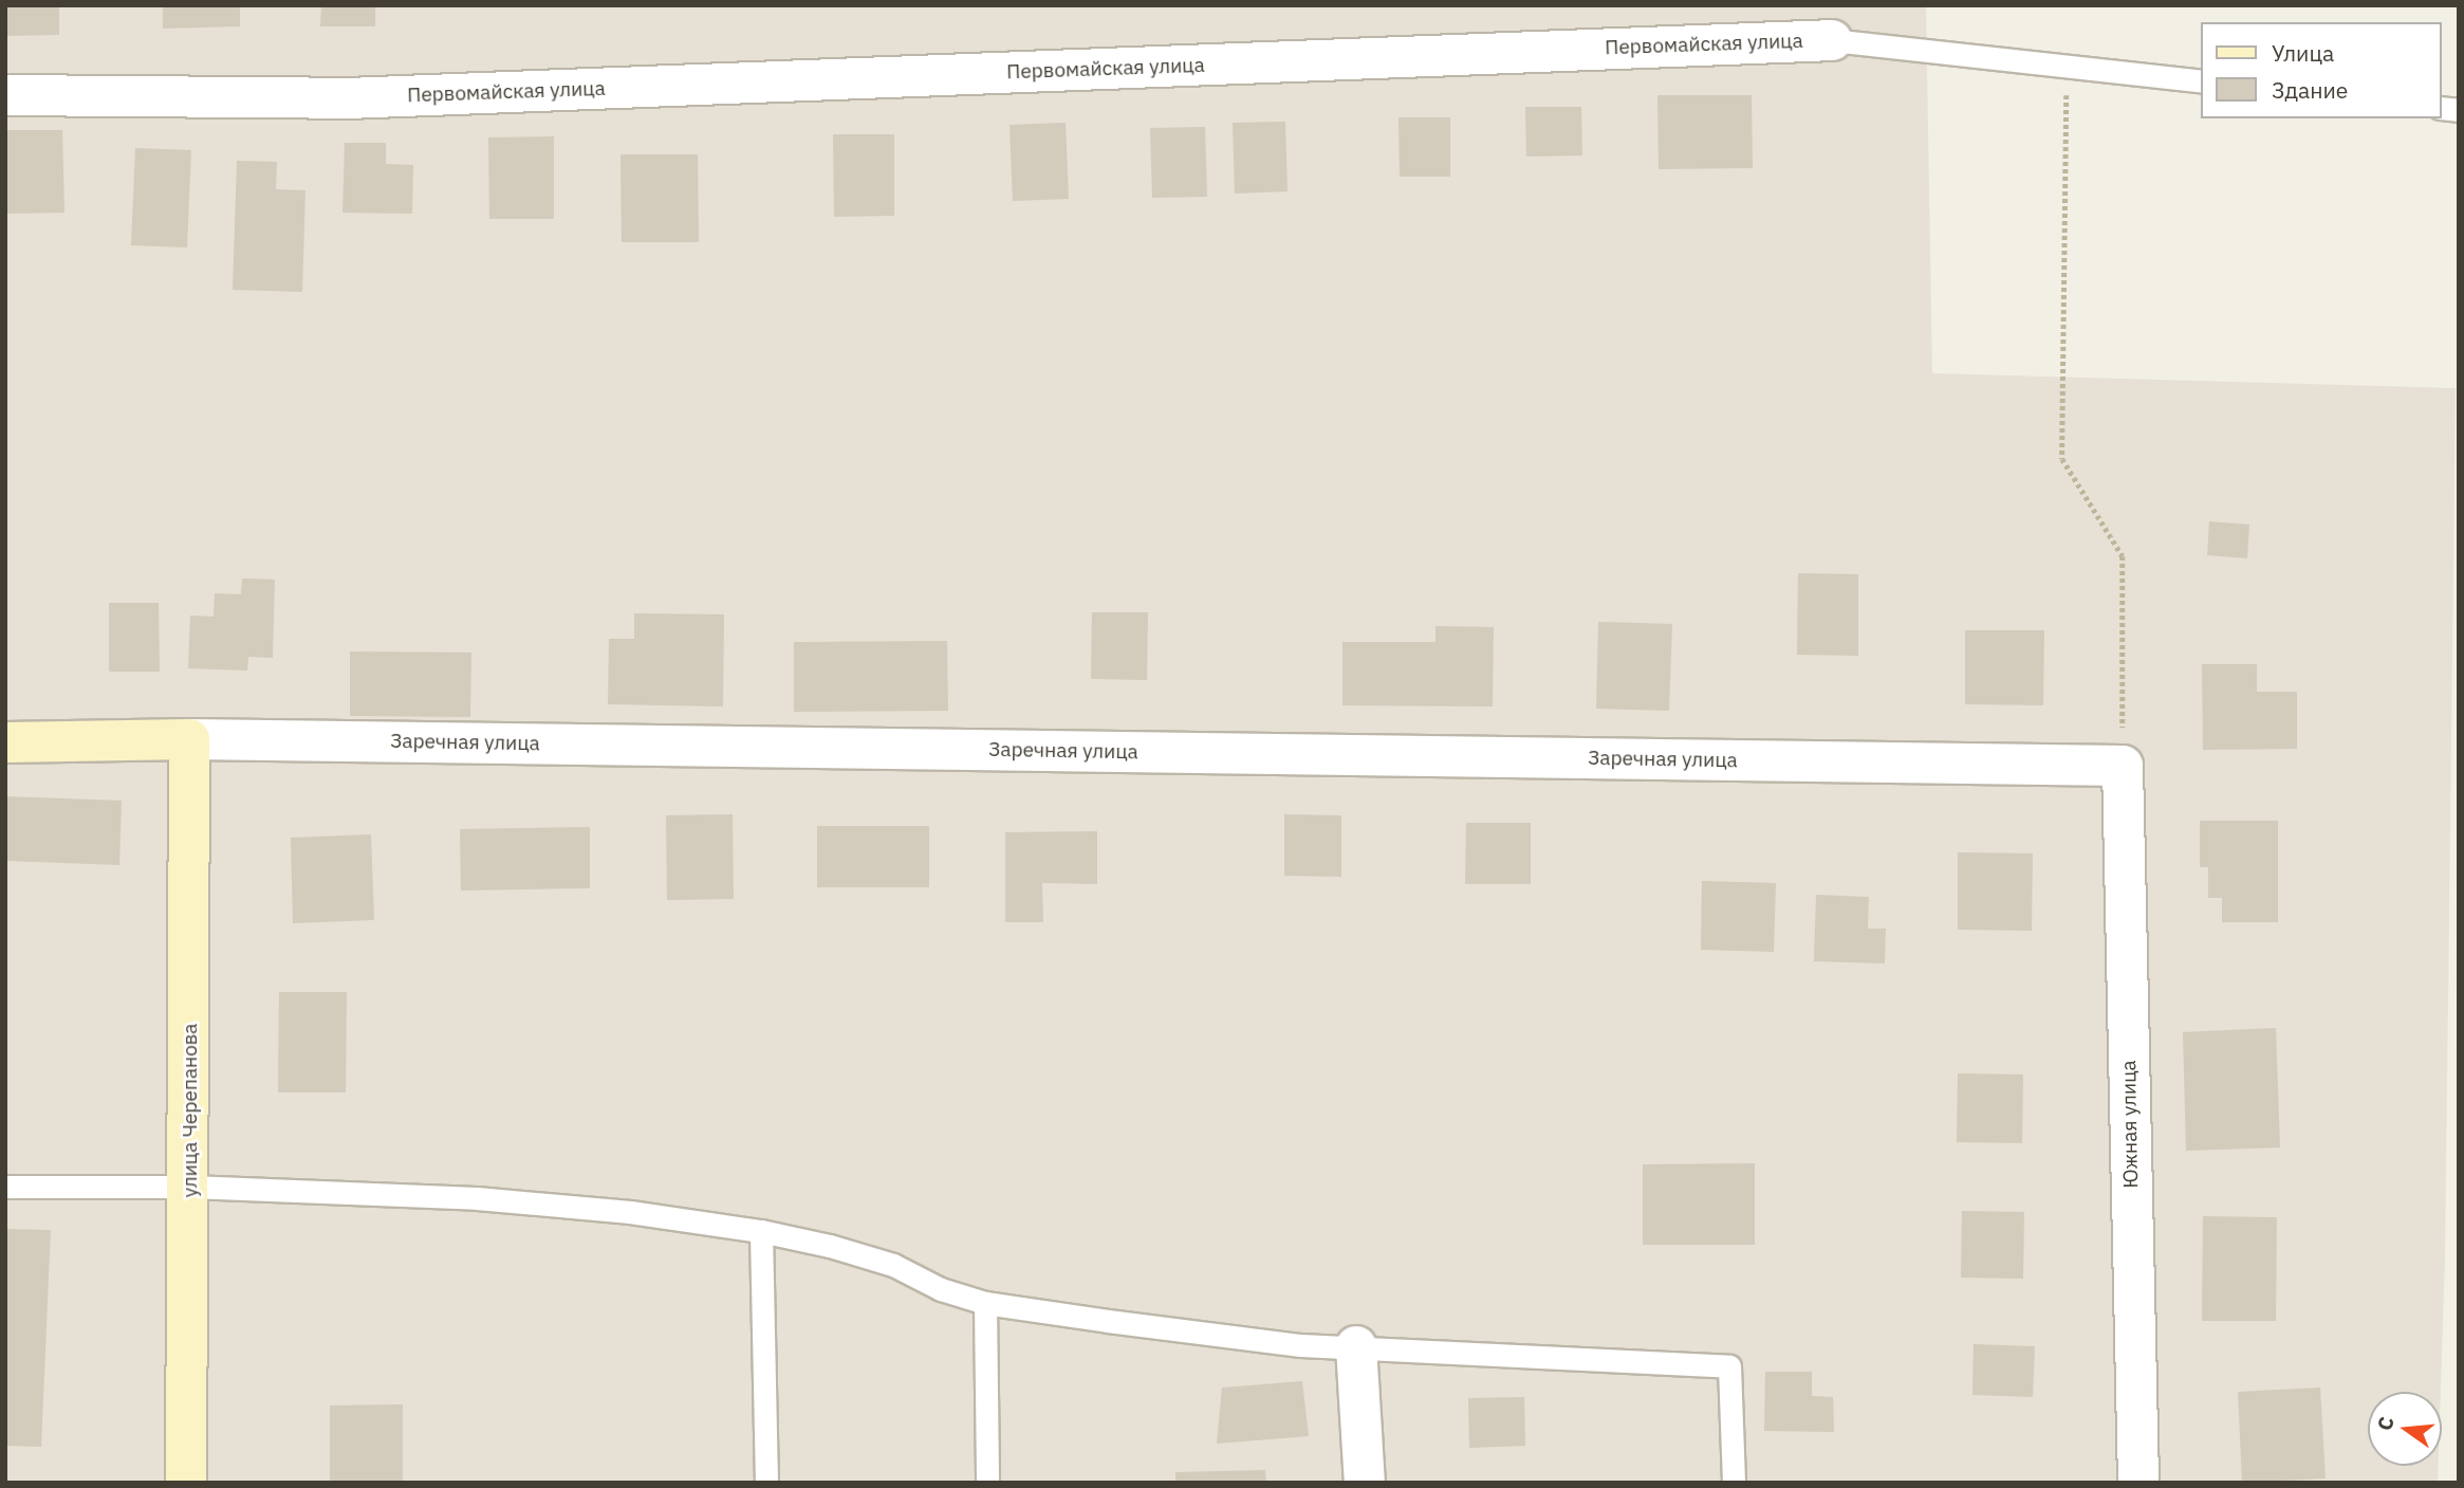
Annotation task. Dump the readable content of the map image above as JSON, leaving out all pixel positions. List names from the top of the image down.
{
  "streets": {
    "main road": ["Заречная улица", "улица Черепанова"],
    "street": ["Первомайская улица", "Южная улица"]
  },
  "crossings": [
    ["Заречная улица", "улица Черепанова"],
    ["Заречная улица", "Южная улица"]
  ],
  "legend": ["Улица", "Здание"],
  "north": "left"
}
